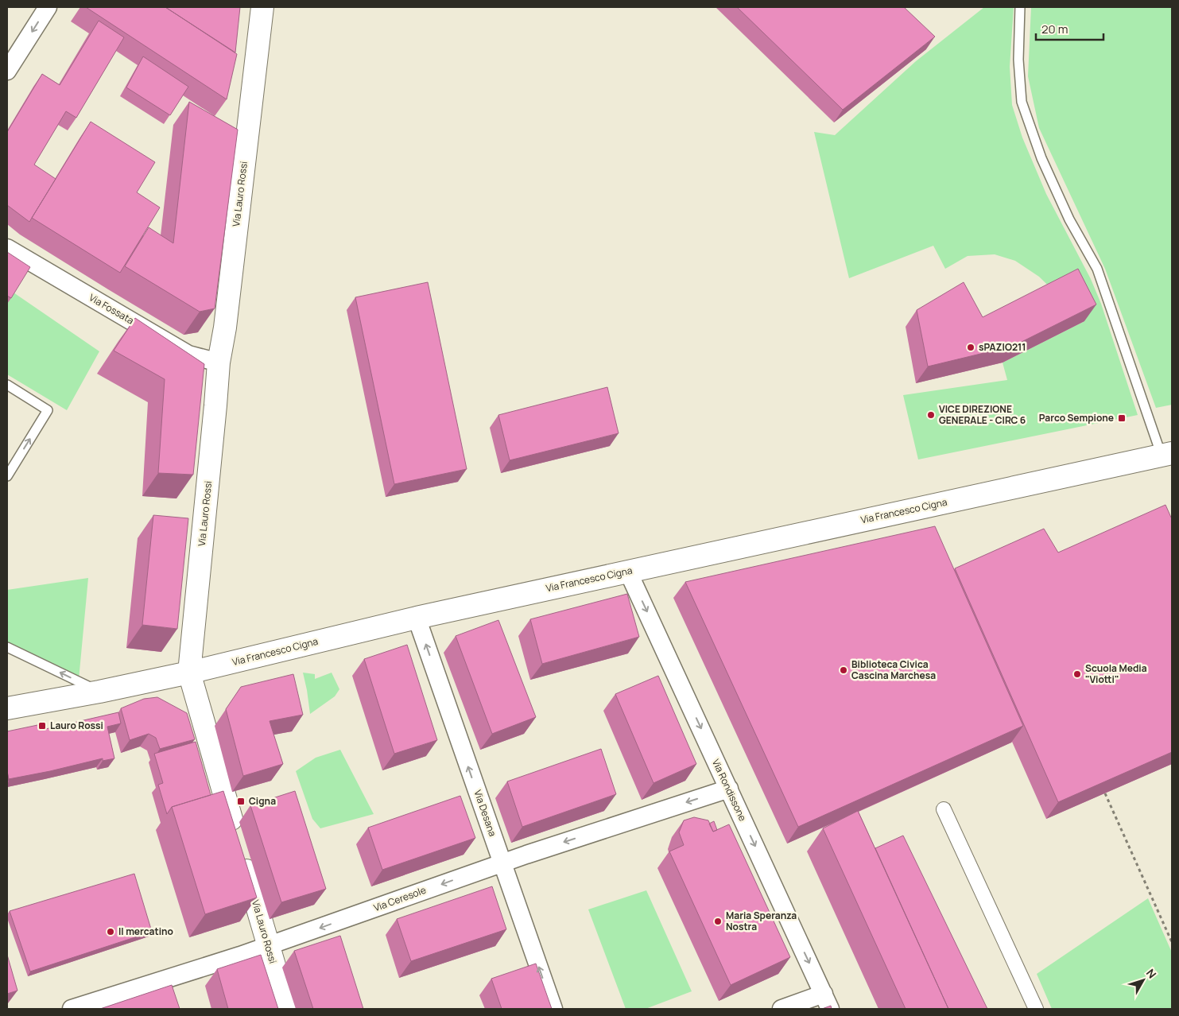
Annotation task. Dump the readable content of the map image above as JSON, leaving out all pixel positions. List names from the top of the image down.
{
  "streets": {
    "street": [
      "Via Lauro Rossi",
      "Via Fossata",
      "Via Francesco Cigna",
      "Via Rondissone",
      "Via Desana",
      "Via Ceresole"
    ]
  },
  "crossings": [
    ["Via Lauro Rossi", "Via Fossata"],
    ["Via Lauro Rossi", "Via Francesco Cigna"],
    ["Via Lauro Rossi", "Via Ceresole"],
    ["Via Francesco Cigna", "Via Rondissone"],
    ["Via Francesco Cigna", "Via Desana"],
    ["Via Rondissone", "Via Ceresole"],
    ["Via Desana", "Via Ceresole"]
  ],
  "one_way": ["Via Rondissone", "Via Desana", "Via Ceresole"],
  "places": {
    "other": [
      "sPAZIO211",
      "VICE DIREZIONE GENERALE - CIRC 6",
      "Biblioteca Civica Cascina Marchesa",
      "Scuola Media \"Viotti\"",
      "Maria Speranza Nostra",
      "Il mercatino"
    ],
    "transit": ["Parco Sempione", "Lauro Rossi", "Cigna"]
  },
  "scale_bar": "20 m",
  "north": "top right"
}
